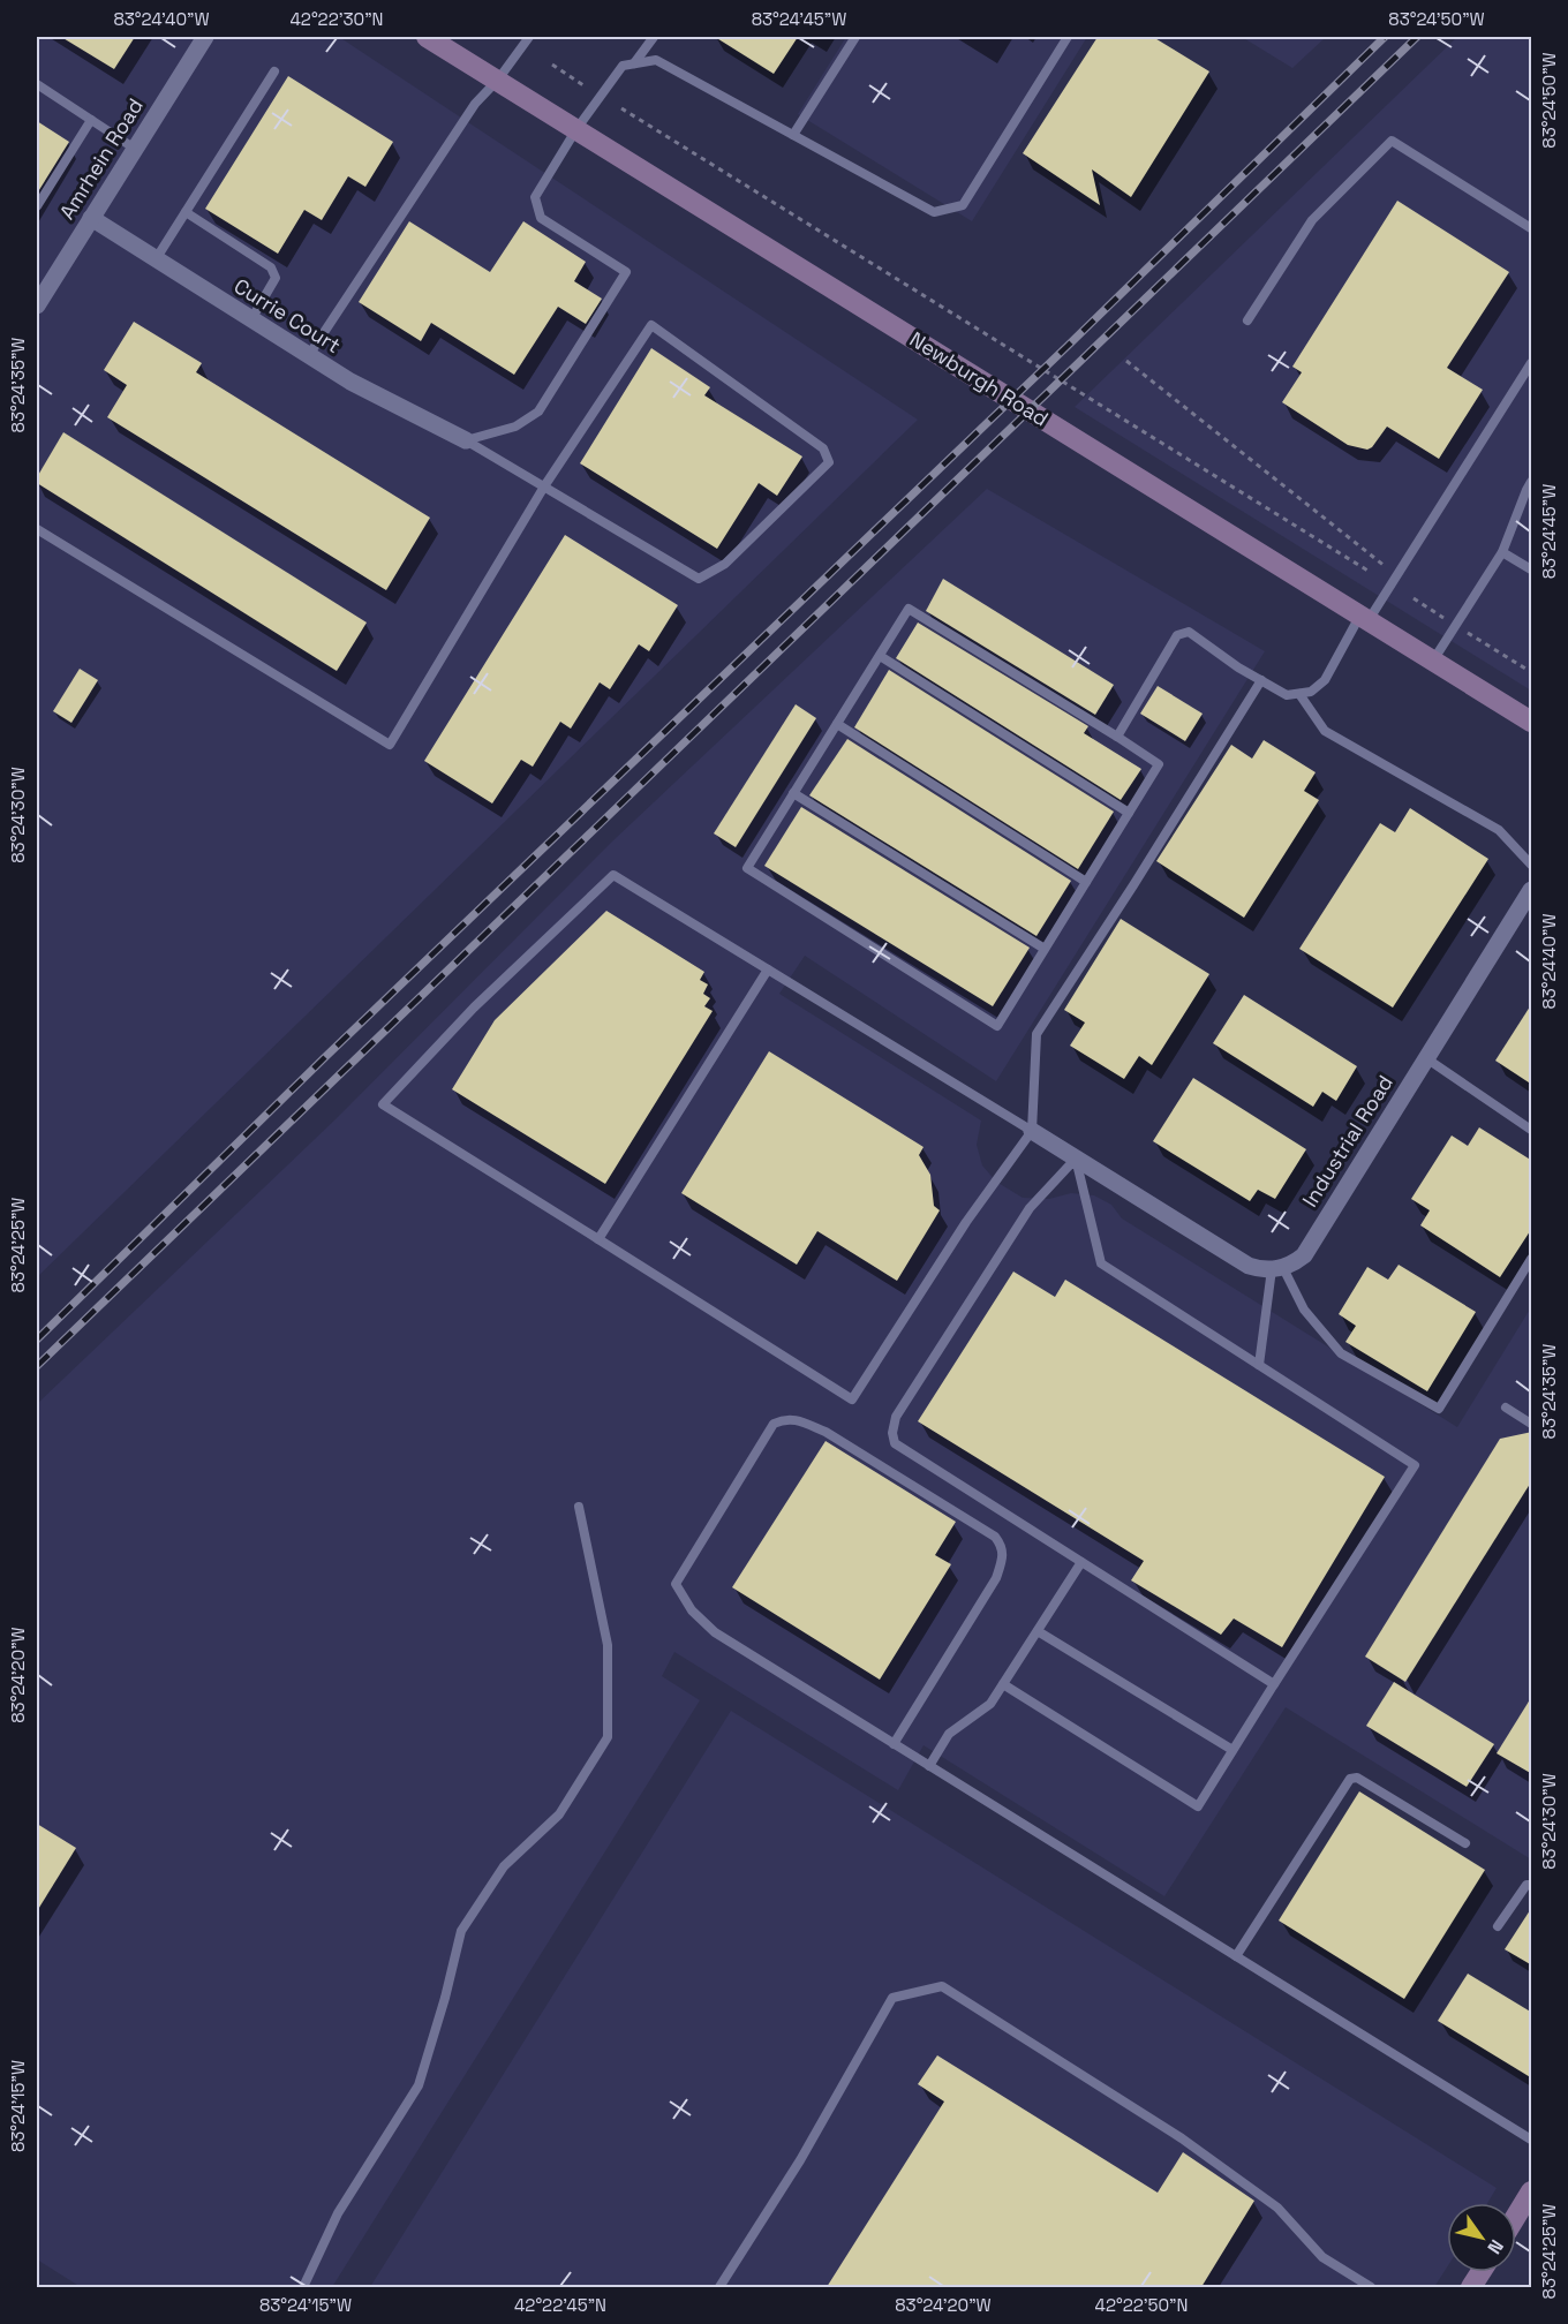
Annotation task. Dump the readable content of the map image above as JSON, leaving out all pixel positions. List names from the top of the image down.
{
  "streets": {
    "main road": ["Newburgh Road"],
    "street": ["Amrhein Road", "Currie Court", "Industrial Road"]
  },
  "crossings": [
    ["Amrhein Road", "Currie Court"]
  ],
  "north": "bottom right",
  "coordinates": [
    "83°24'40\"W",
    "42°22'30\"N",
    "83°24'45\"W",
    "83°24'50\"W",
    "83°24'35\"W",
    "83°24'30\"W",
    "83°24'25\"W",
    "83°24'20\"W",
    "83°24'15\"W",
    "42°22'45\"N",
    "42°22'50\"N"
  ]
}
